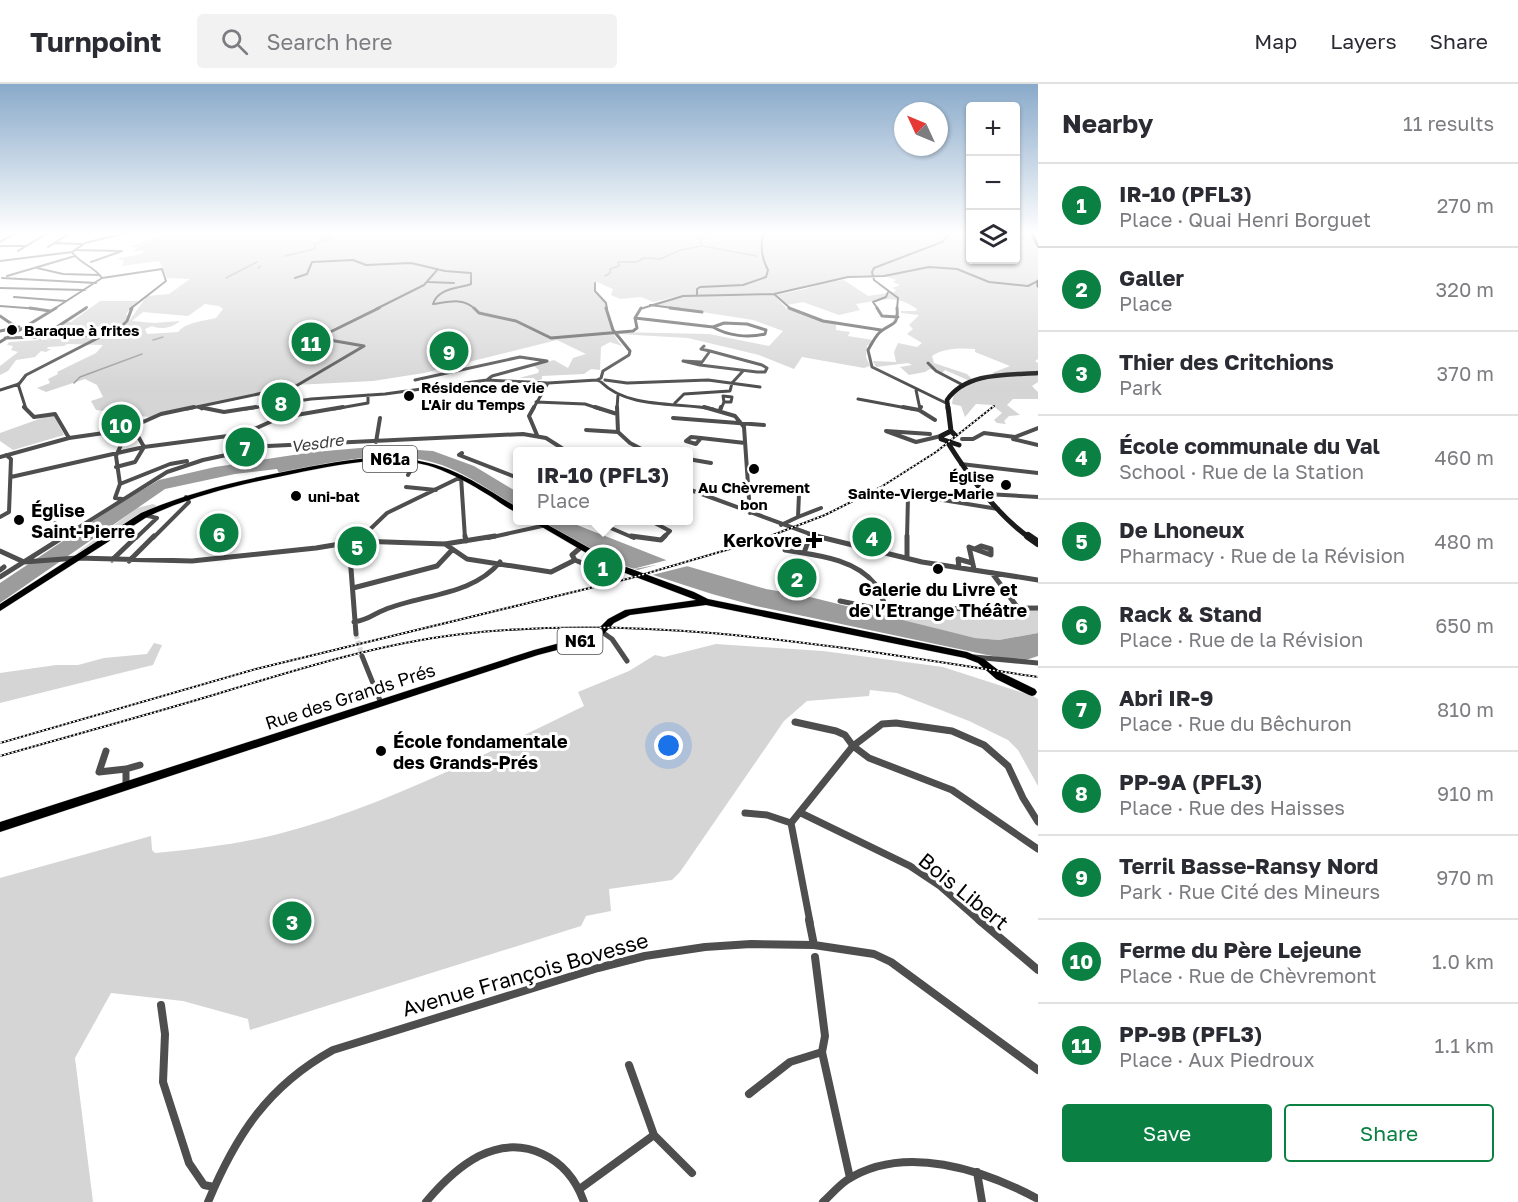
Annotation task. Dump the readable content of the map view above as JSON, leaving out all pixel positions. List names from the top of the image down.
{
  "streets": {
    "main road": ["N61a", "N61", "Rue des Grands Prés"],
    "street": ["Bois Libert", "Avenue François Bovesse"]
  },
  "crossings": [
    ["N61", "Rue des Grands Prés"]
  ],
  "water": ["Vesdre"],
  "places": {
    "other": [
      "Baraque à frites",
      "Résidence de vie L'Air du Temps",
      "Au Chèvrement bon",
      "Église Sainte-Vierge-Marie",
      "uni-bat",
      "Église Saint-Pierre",
      "Galerie du Livre et de l’Etrange Théâtre",
      "École fondamentale des Grands-Prés"
    ],
    "health": ["Kerkovre"]
  },
  "north": "top left",
  "page": {
    "header": "Turnpoint",
    "search": "Search here",
    "nav": ["Map", "Layers", "Share"],
    "heading": ["Nearby", "11 results"],
    "map_buttons": ["+", "−"],
    "list": [
      {
        "mark": "1",
        "name": "IR-10 (PFL3)",
        "note": "Place · Quai Henri Borguet",
        "value": "270 m"
      },
      {
        "mark": "2",
        "name": "Galler",
        "note": "Place",
        "value": "320 m"
      },
      {
        "mark": "3",
        "name": "Thier des Critchions",
        "note": "Park",
        "value": "370 m"
      },
      {
        "mark": "4",
        "name": "École communale du Val",
        "note": "School · Rue de la Station",
        "value": "460 m"
      },
      {
        "mark": "5",
        "name": "De Lhoneux",
        "note": "Pharmacy · Rue de la Révision",
        "value": "480 m"
      },
      {
        "mark": "6",
        "name": "Rack & Stand",
        "note": "Place · Rue de la Révision",
        "value": "650 m"
      },
      {
        "mark": "7",
        "name": "Abri IR-9",
        "note": "Place · Rue du Bêchuron",
        "value": "810 m"
      },
      {
        "mark": "8",
        "name": "PP-9A (PFL3)",
        "note": "Place · Rue des Haisses",
        "value": "910 m"
      },
      {
        "mark": "9",
        "name": "Terril Basse-Ransy Nord",
        "note": "Park · Rue Cité des Mineurs",
        "value": "970 m"
      },
      {
        "mark": "10",
        "name": "Ferme du Père Lejeune",
        "note": "Place · Rue de Chèvremont",
        "value": "1.0 km"
      },
      {
        "mark": "11",
        "name": "PP-9B (PFL3)",
        "note": "Place · Aux Piedroux",
        "value": "1.1 km"
      }
    ],
    "pins": [
      "11",
      "9",
      "8",
      "10",
      "7",
      "6",
      "4",
      "5",
      "1",
      "2",
      "3"
    ],
    "popup": ["IR-10 (PFL3)", "Place"],
    "buttons": ["Save", "Share"]
  }
}
